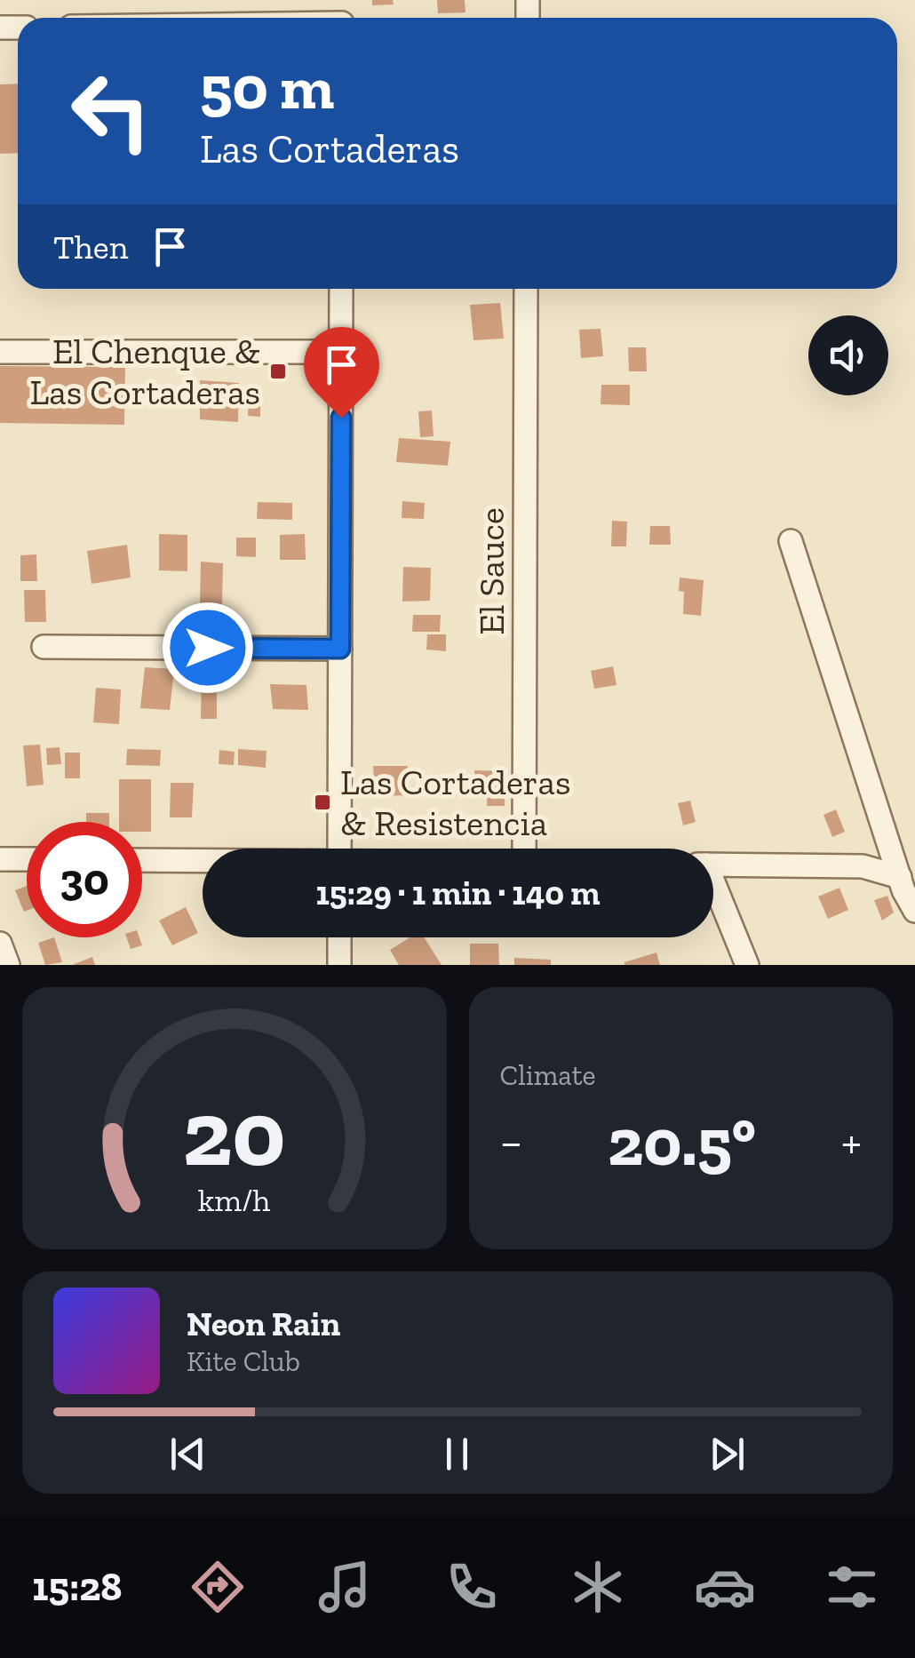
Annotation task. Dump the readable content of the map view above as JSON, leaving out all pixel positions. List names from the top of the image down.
{
  "streets": {
    "street": ["El Sauce"]
  },
  "places": {
    "transit": ["El Chenque & Las Cortaderas", "Las Cortaderas & Resistencia"]
  },
  "page": {
    "turn": ["50 m", "Las Cortaderas"],
    "then": "Then",
    "limit": "30",
    "trip": "15:29 · 1 min · 140 m",
    "tile": "Climate",
    "heat": ["−", "20.5°", "+"],
    "song": ["Neon Rain", "Kite Club"],
    "tabs": "15:28",
    "gauge": ["20", "km/h"]
  }
}
